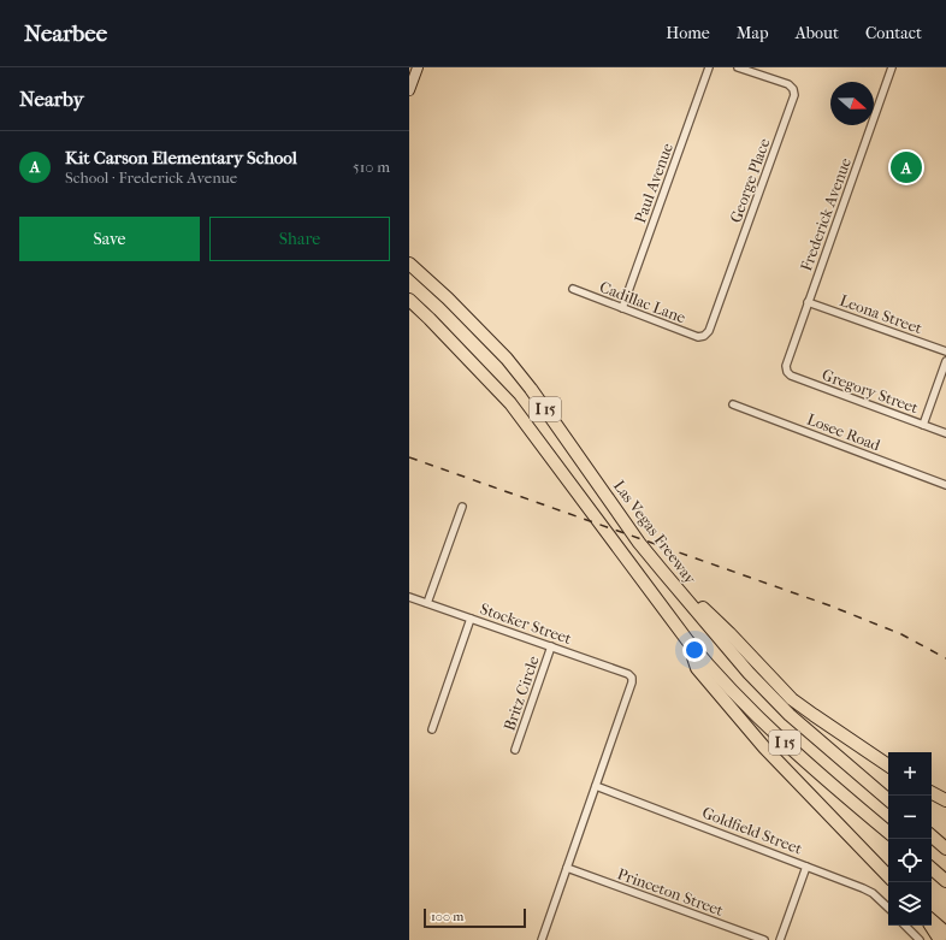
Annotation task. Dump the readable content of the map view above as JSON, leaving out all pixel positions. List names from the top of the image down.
{
  "streets": {
    "highway": ["I 15", "Las Vegas Freeway"],
    "street": [
      "George Place",
      "Paul Avenue",
      "Frederick Avenue",
      "Cadillac Lane",
      "Leona Street",
      "Gregory Street",
      "Losee Road",
      "Stocker Street",
      "Britz Circle",
      "Goldfield Street",
      "Princeton Street"
    ]
  },
  "crossings": [
    ["George Place", "Cadillac Lane"],
    ["Paul Avenue", "Cadillac Lane"],
    ["Frederick Avenue", "Leona Street"],
    ["Frederick Avenue", "Gregory Street"],
    ["Stocker Street", "Britz Circle"],
    ["Stocker Street", "Goldfield Street"]
  ],
  "scale_bar": "100 m",
  "north": "right",
  "page": {
    "header": "Nearbee",
    "nav": [
      "Home",
      "Map",
      "About",
      "Contact"
    ],
    "heading": "Nearby",
    "list": [
      {
        "mark": "A",
        "name": "Kit Carson Elementary School",
        "note": "School · Frederick Avenue",
        "value": "510 m"
      }
    ],
    "pins": "A",
    "buttons": ["Save", "Share"],
    "map_buttons": ["+", "−"],
    "scale": "100 m"
  }
}
